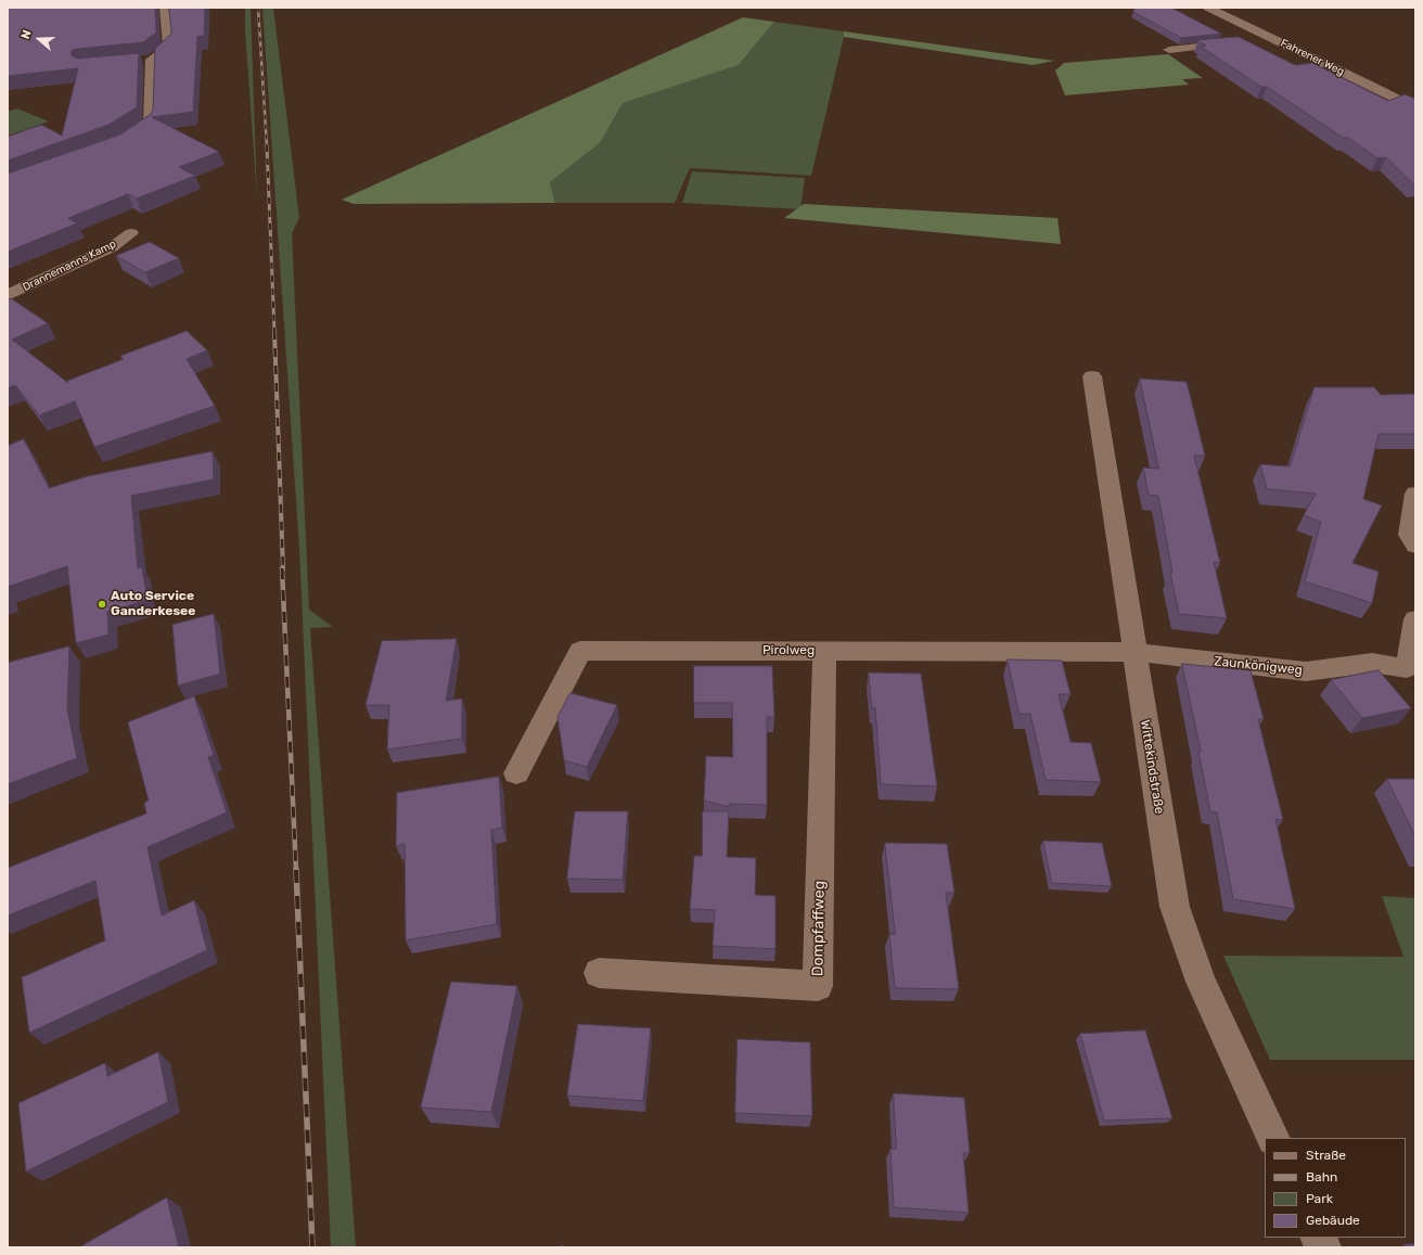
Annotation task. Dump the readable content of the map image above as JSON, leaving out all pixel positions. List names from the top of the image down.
{
  "streets": {
    "street": [
      "Fahrener Weg",
      "Drannemanns Kamp",
      "Pirolweg",
      "Zaunkönigweg",
      "Wittekindstraße",
      "Dompfaffweg"
    ]
  },
  "crossings": [
    ["Pirolweg", "Zaunkönigweg"],
    ["Pirolweg", "Wittekindstraße"],
    ["Pirolweg", "Dompfaffweg"],
    ["Zaunkönigweg", "Wittekindstraße"]
  ],
  "places": ["Auto Service Ganderkesee"],
  "legend": [
    "Straße",
    "Bahn",
    "Park",
    "Gebäude"
  ],
  "north": "left"
}
